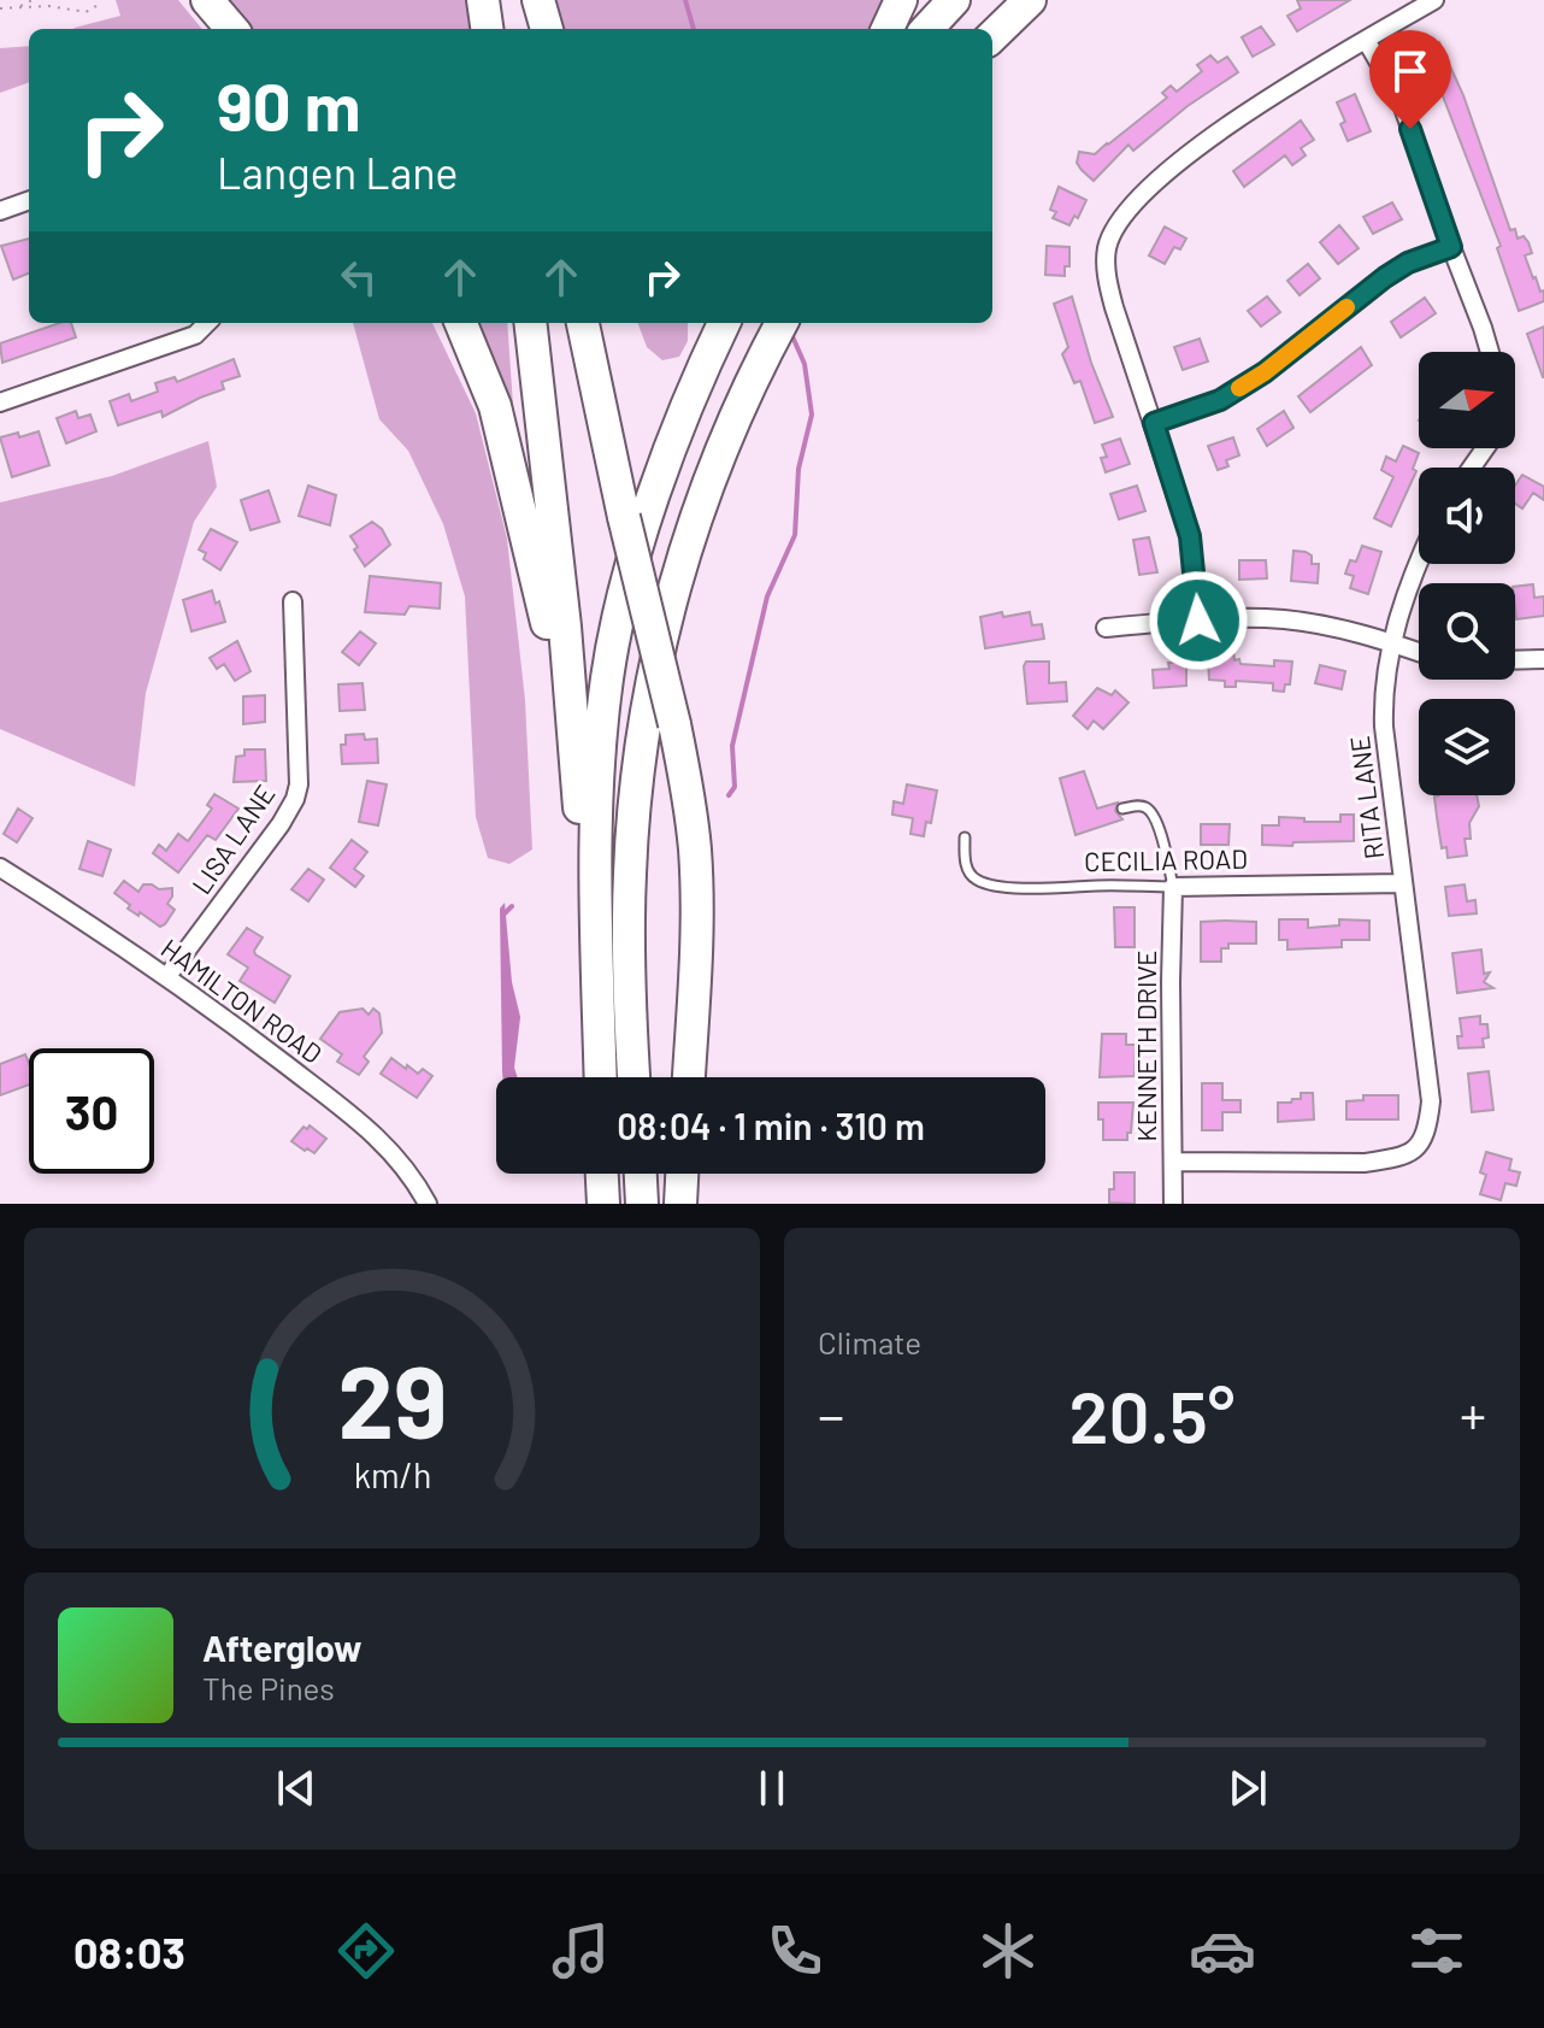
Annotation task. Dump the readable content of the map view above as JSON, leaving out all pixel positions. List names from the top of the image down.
{
  "streets": {
    "street": [
      "RITA LANE",
      "LISA LANE",
      "CECILIA ROAD",
      "HAMILTON ROAD",
      "KENNETH DRIVE"
    ]
  },
  "crossings": [
    ["RITA LANE", "CECILIA ROAD"],
    ["RITA LANE", "KENNETH DRIVE"],
    ["LISA LANE", "HAMILTON ROAD"],
    ["CECILIA ROAD", "KENNETH DRIVE"]
  ],
  "north": "right",
  "page": {
    "turn": ["90 m", "Langen Lane"],
    "limit": "30",
    "trip": "08:04 · 1 min · 310 m",
    "tile": "Climate",
    "heat": ["−", "20.5°", "+"],
    "song": ["Afterglow", "The Pines"],
    "tabs": "08:03",
    "gauge": ["29", "km/h"]
  }
}
